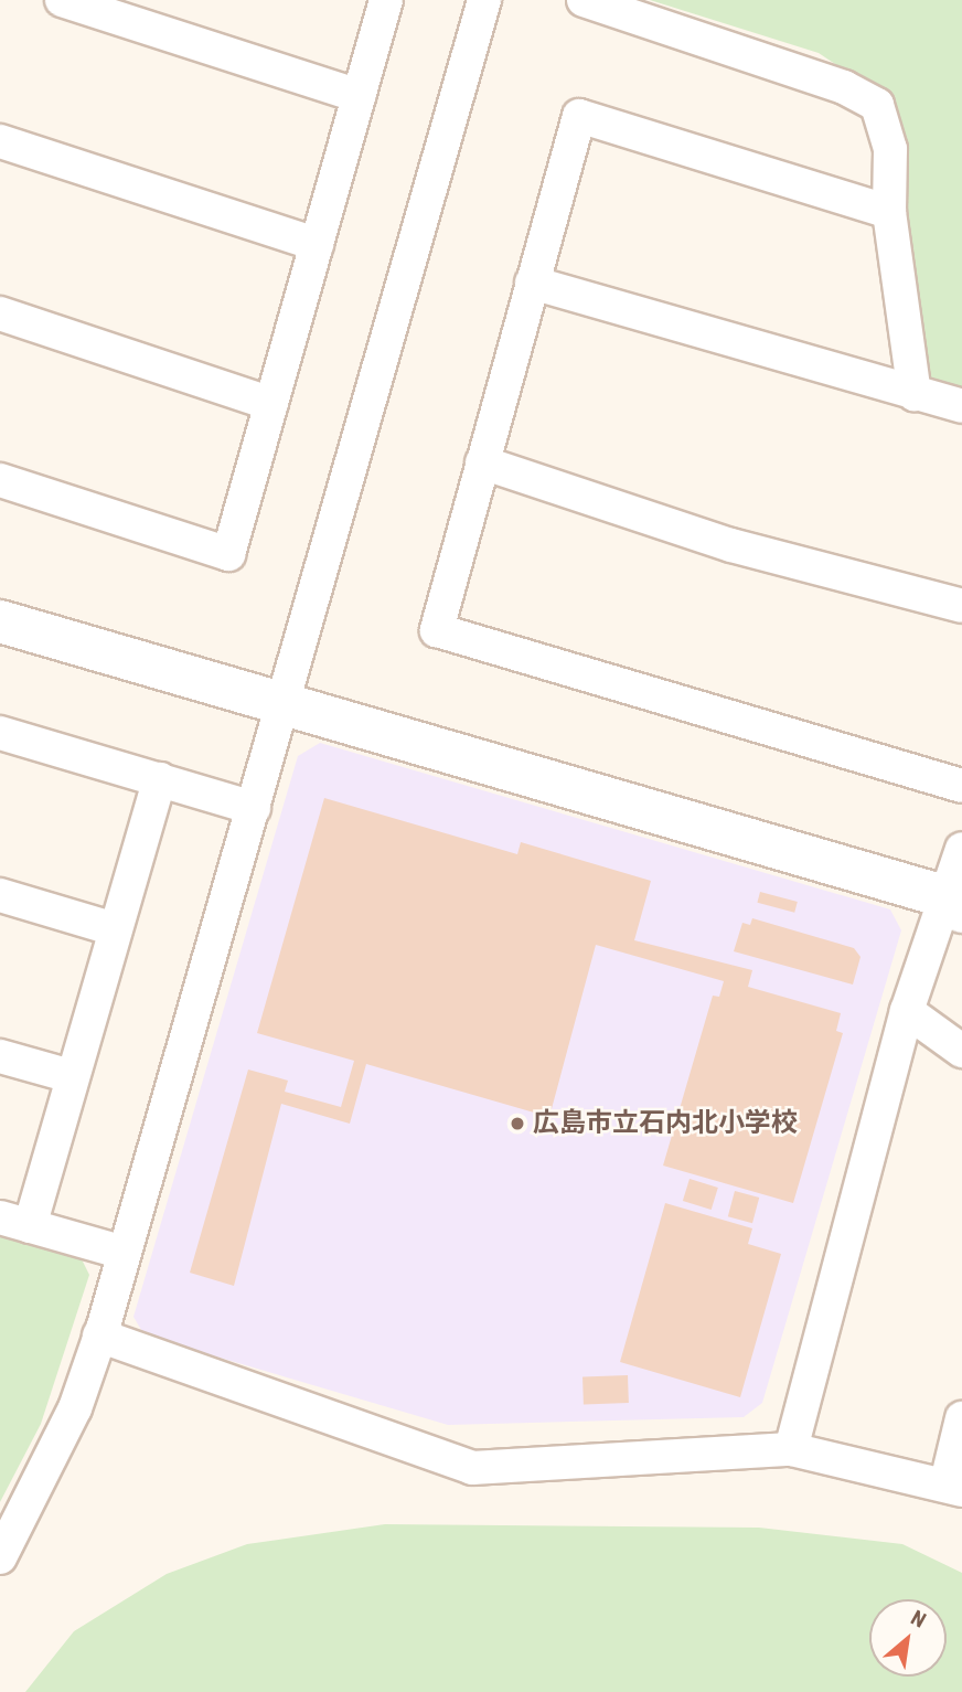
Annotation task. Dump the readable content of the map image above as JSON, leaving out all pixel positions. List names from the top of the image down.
{
  "places": ["広島市立石内北小学校"],
  "north": "top right"
}
